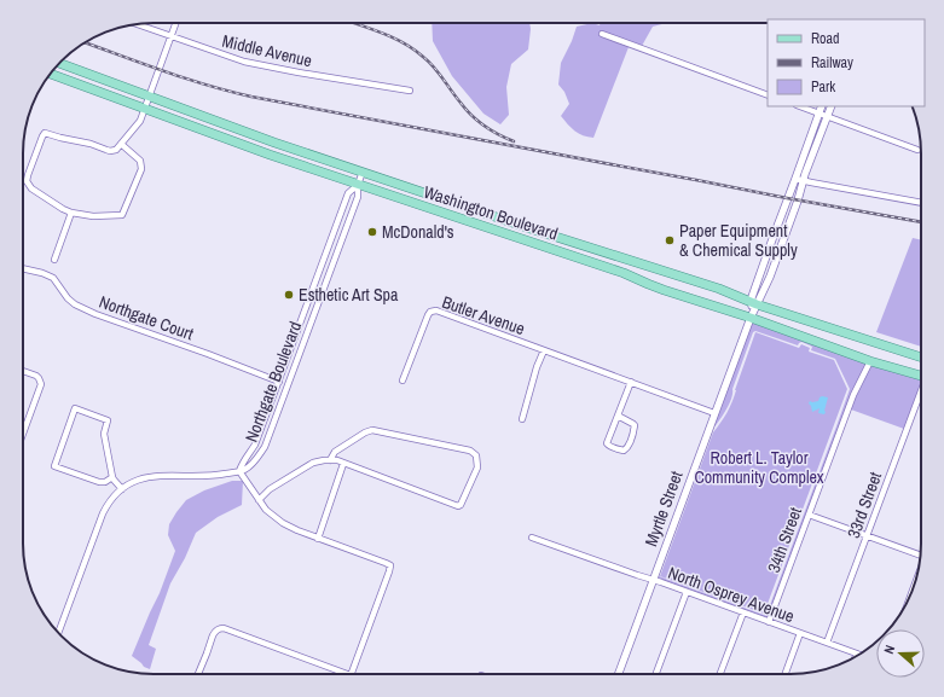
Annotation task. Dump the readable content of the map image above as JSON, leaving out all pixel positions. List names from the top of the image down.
{
  "streets": {
    "main road": ["Washington Boulevard"],
    "street": [
      "Middle Avenue",
      "Butler Avenue",
      "Northgate Court",
      "Northgate Boulevard",
      "33rd Street",
      "Myrtle Street",
      "34th Street",
      "North Osprey Avenue"
    ]
  },
  "crossings": [
    ["Washington Boulevard", "Northgate Boulevard"],
    ["Washington Boulevard", "Myrtle Street"],
    ["Washington Boulevard", "34th Street"],
    ["Butler Avenue", "Myrtle Street"],
    ["Northgate Court", "Northgate Boulevard"],
    ["33rd Street", "North Osprey Avenue"],
    ["Myrtle Street", "North Osprey Avenue"],
    ["34th Street", "North Osprey Avenue"]
  ],
  "parks": ["Robert L. Taylor Community Complex"],
  "places": ["McDonald's", "Paper Equipment & Chemical Supply", "Esthetic Art Spa"],
  "legend": ["Road", "Railway", "Park"],
  "north": "left"
}
